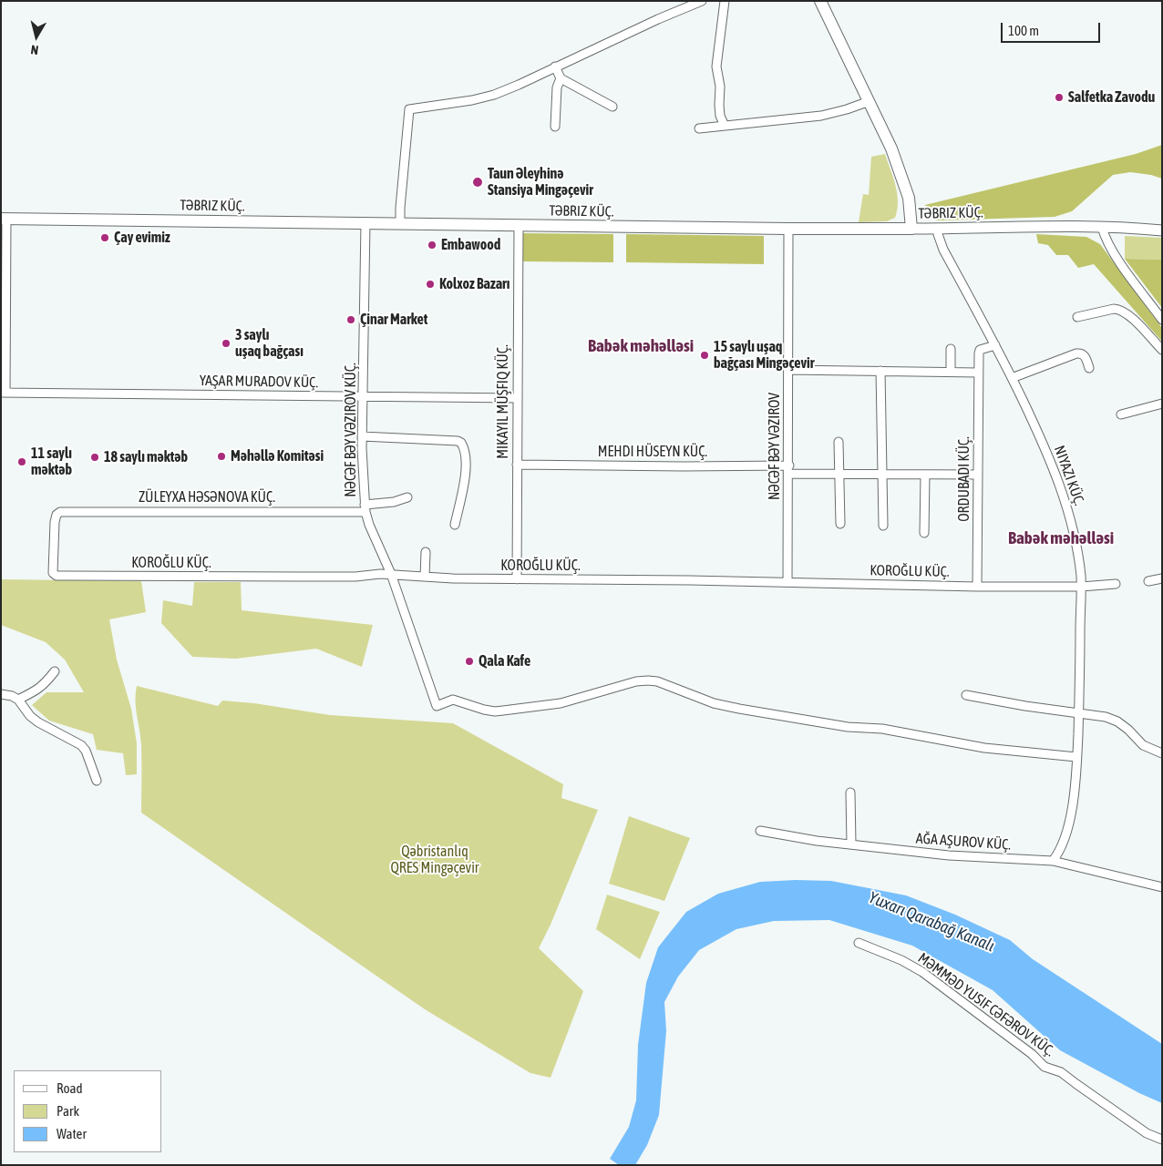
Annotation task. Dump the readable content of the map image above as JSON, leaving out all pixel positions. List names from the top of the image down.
{
  "streets": {
    "main road": ["TƏBRIZ KÜÇ."],
    "street": [
      "YAŞAR MURADOV KÜÇ.",
      "NƏCƏF BƏY VƏZIROV KÜÇ.",
      "NƏCƏF BƏY VƏZIROV",
      "MEHDI HÜSEYN KÜÇ.",
      "NIYAZI KÜÇ.",
      "ORDUBADI KÜÇ.",
      "ZÜLEYXA HƏSƏNOVA KÜÇ.",
      "KOROĞLU KÜÇ.",
      "AĞA AŞUROV KÜÇ.",
      "MƏMMƏD YUSIF CƏFƏROV KÜÇ."
    ]
  },
  "crossings": [
    ["TƏBRIZ KÜÇ.", "NƏCƏF BƏY VƏZIROV KÜÇ."],
    ["TƏBRIZ KÜÇ.", "NƏCƏF BƏY VƏZIROV"],
    ["TƏBRIZ KÜÇ.", "NIYAZI KÜÇ."],
    ["YAŞAR MURADOV KÜÇ.", "NƏCƏF BƏY VƏZIROV KÜÇ."],
    ["NƏCƏF BƏY VƏZIROV KÜÇ.", "NIYAZI KÜÇ."],
    ["NƏCƏF BƏY VƏZIROV KÜÇ.", "ZÜLEYXA HƏSƏNOVA KÜÇ."],
    ["NƏCƏF BƏY VƏZIROV KÜÇ.", "KOROĞLU KÜÇ."],
    ["NƏCƏF BƏY VƏZIROV", "MEHDI HÜSEYN KÜÇ."],
    ["NƏCƏF BƏY VƏZIROV", "KOROĞLU KÜÇ."],
    ["MEHDI HÜSEYN KÜÇ.", "ORDUBADI KÜÇ."],
    ["NIYAZI KÜÇ.", "ORDUBADI KÜÇ."],
    ["NIYAZI KÜÇ.", "KOROĞLU KÜÇ."],
    ["NIYAZI KÜÇ.", "AĞA AŞUROV KÜÇ."],
    ["ORDUBADI KÜÇ.", "KOROĞLU KÜÇ."],
    ["ZÜLEYXA HƏSƏNOVA KÜÇ.", "KOROĞLU KÜÇ."]
  ],
  "districts": ["Babək məhəlləsi", "Babək məhəlləsi"],
  "water": ["Yuxarı Qarabağ Kanalı"],
  "parks": ["Qəbristanlıq QRES Mingəçevir"],
  "places": [
    "Salfetka Zavodu",
    "Taun Əleyhinə Stansiya Mingəçevir",
    "Çay evimiz",
    "Embawood",
    "Kolxoz Bazarı",
    "Çinar Market",
    "3 saylı uşaq bağçası",
    "15 saylı uşaq bağçası Mingəçevir",
    "Məhəllə Komitəsi",
    "18 saylı məktəb",
    "11 saylı məktəb",
    "Qala Kafe"
  ],
  "legend": ["Road", "Park", "Water"],
  "scale_bar": "100 m",
  "north": "bottom"
}
